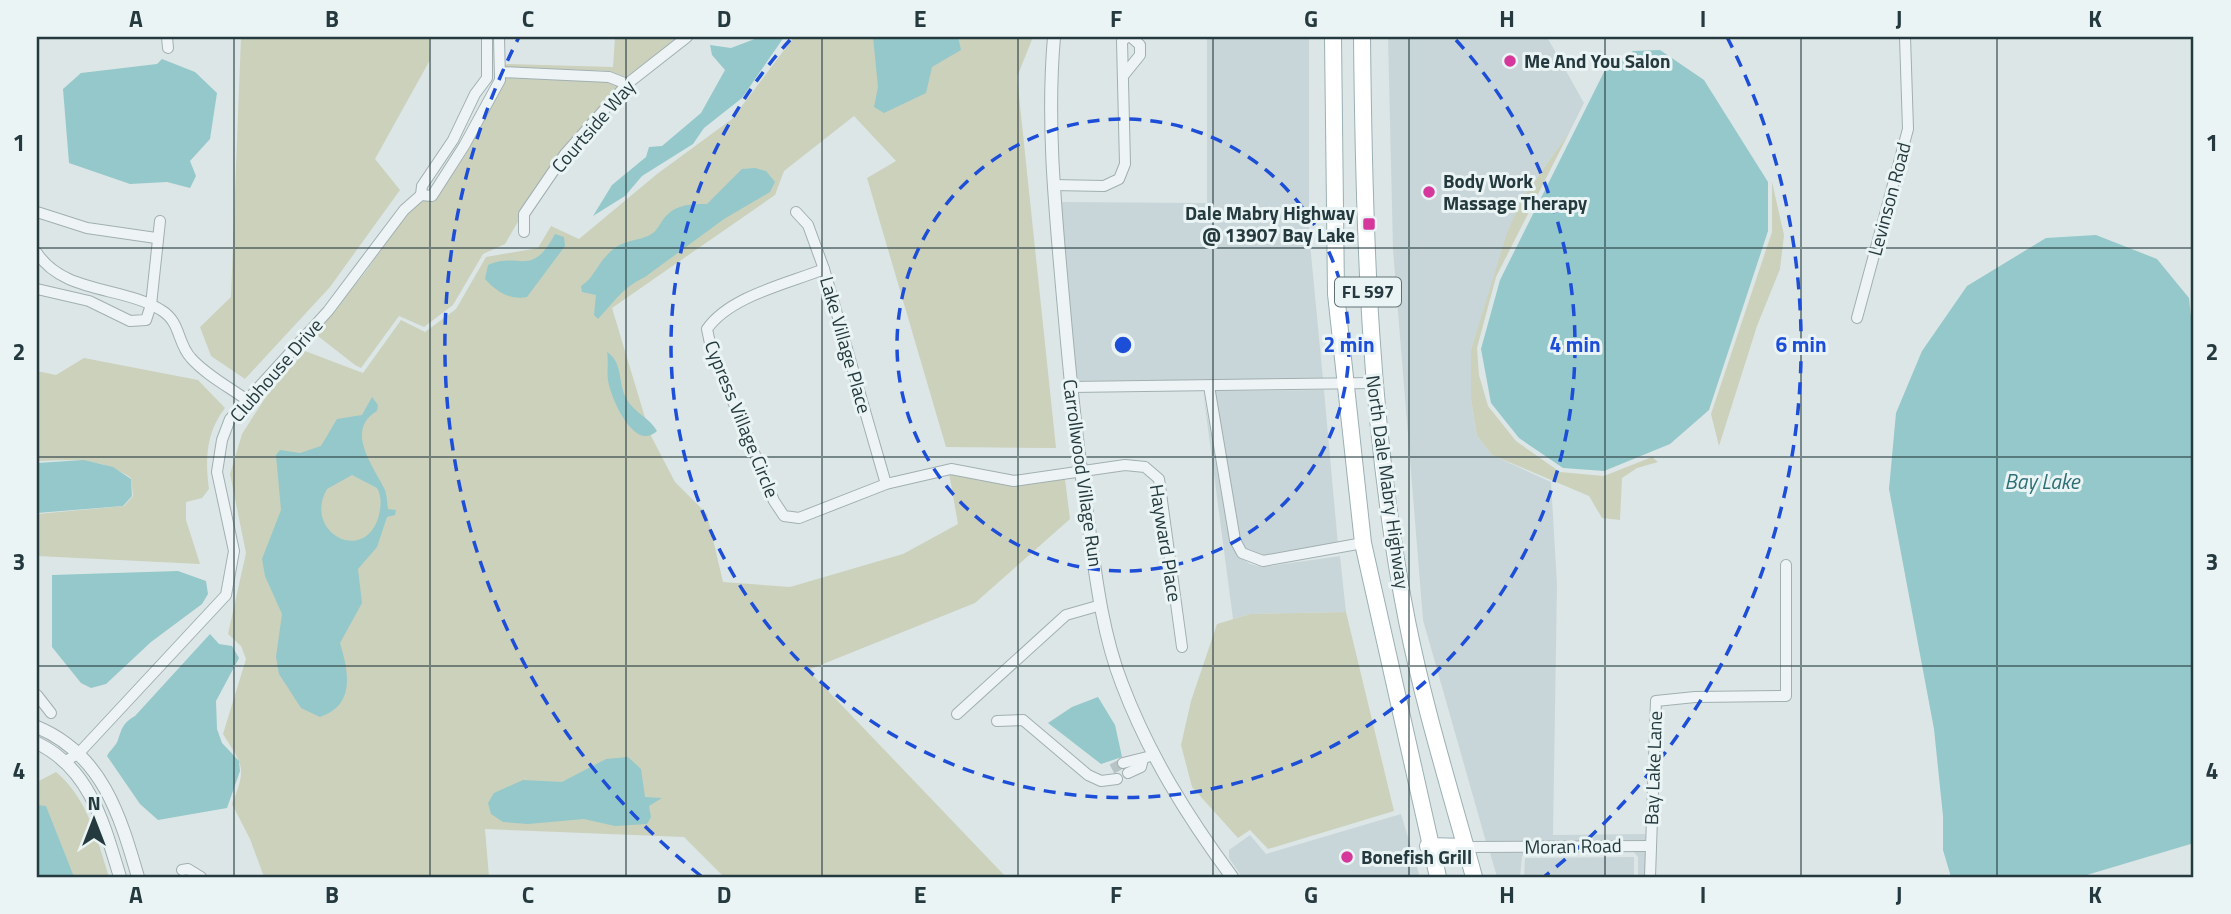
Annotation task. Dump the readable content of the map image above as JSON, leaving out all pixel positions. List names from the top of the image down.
{
  "streets": {
    "main road": ["FL 597", "North Dale Mabry Highway"],
    "street": [
      "Courtside Way",
      "Levinson Road",
      "Lake Village Place",
      "Clubhouse Drive",
      "Cypress Village Circle",
      "Carrollwood Village Run",
      "Hayward Place",
      "Bay Lake Lane",
      "Moran Road"
    ]
  },
  "crossings": [
    ["Lake Village Place", "Cypress Village Circle"],
    ["Cypress Village Circle", "Hayward Place"],
    ["Carrollwood Village Run", "Hayward Place"],
    ["North Dale Mabry Highway", "Moran Road"],
    ["Bay Lake Lane", "Moran Road"]
  ],
  "water": ["Bay Lake"],
  "places": {
    "other": ["Me And You Salon", "Body Work Massage Therapy", "Bonefish Grill"],
    "transit": ["Dale Mabry Highway @ 13907 Bay Lake"]
  },
  "north": "top",
  "grid": {
    "columns": [
      "A",
      "B",
      "C",
      "D",
      "E",
      "F",
      "G",
      "H",
      "I",
      "J",
      "K"
    ],
    "rows": [
      "1",
      "2",
      "3",
      "4"
    ]
  },
  "rings": ["2 min", "4 min", "6 min"]
}
